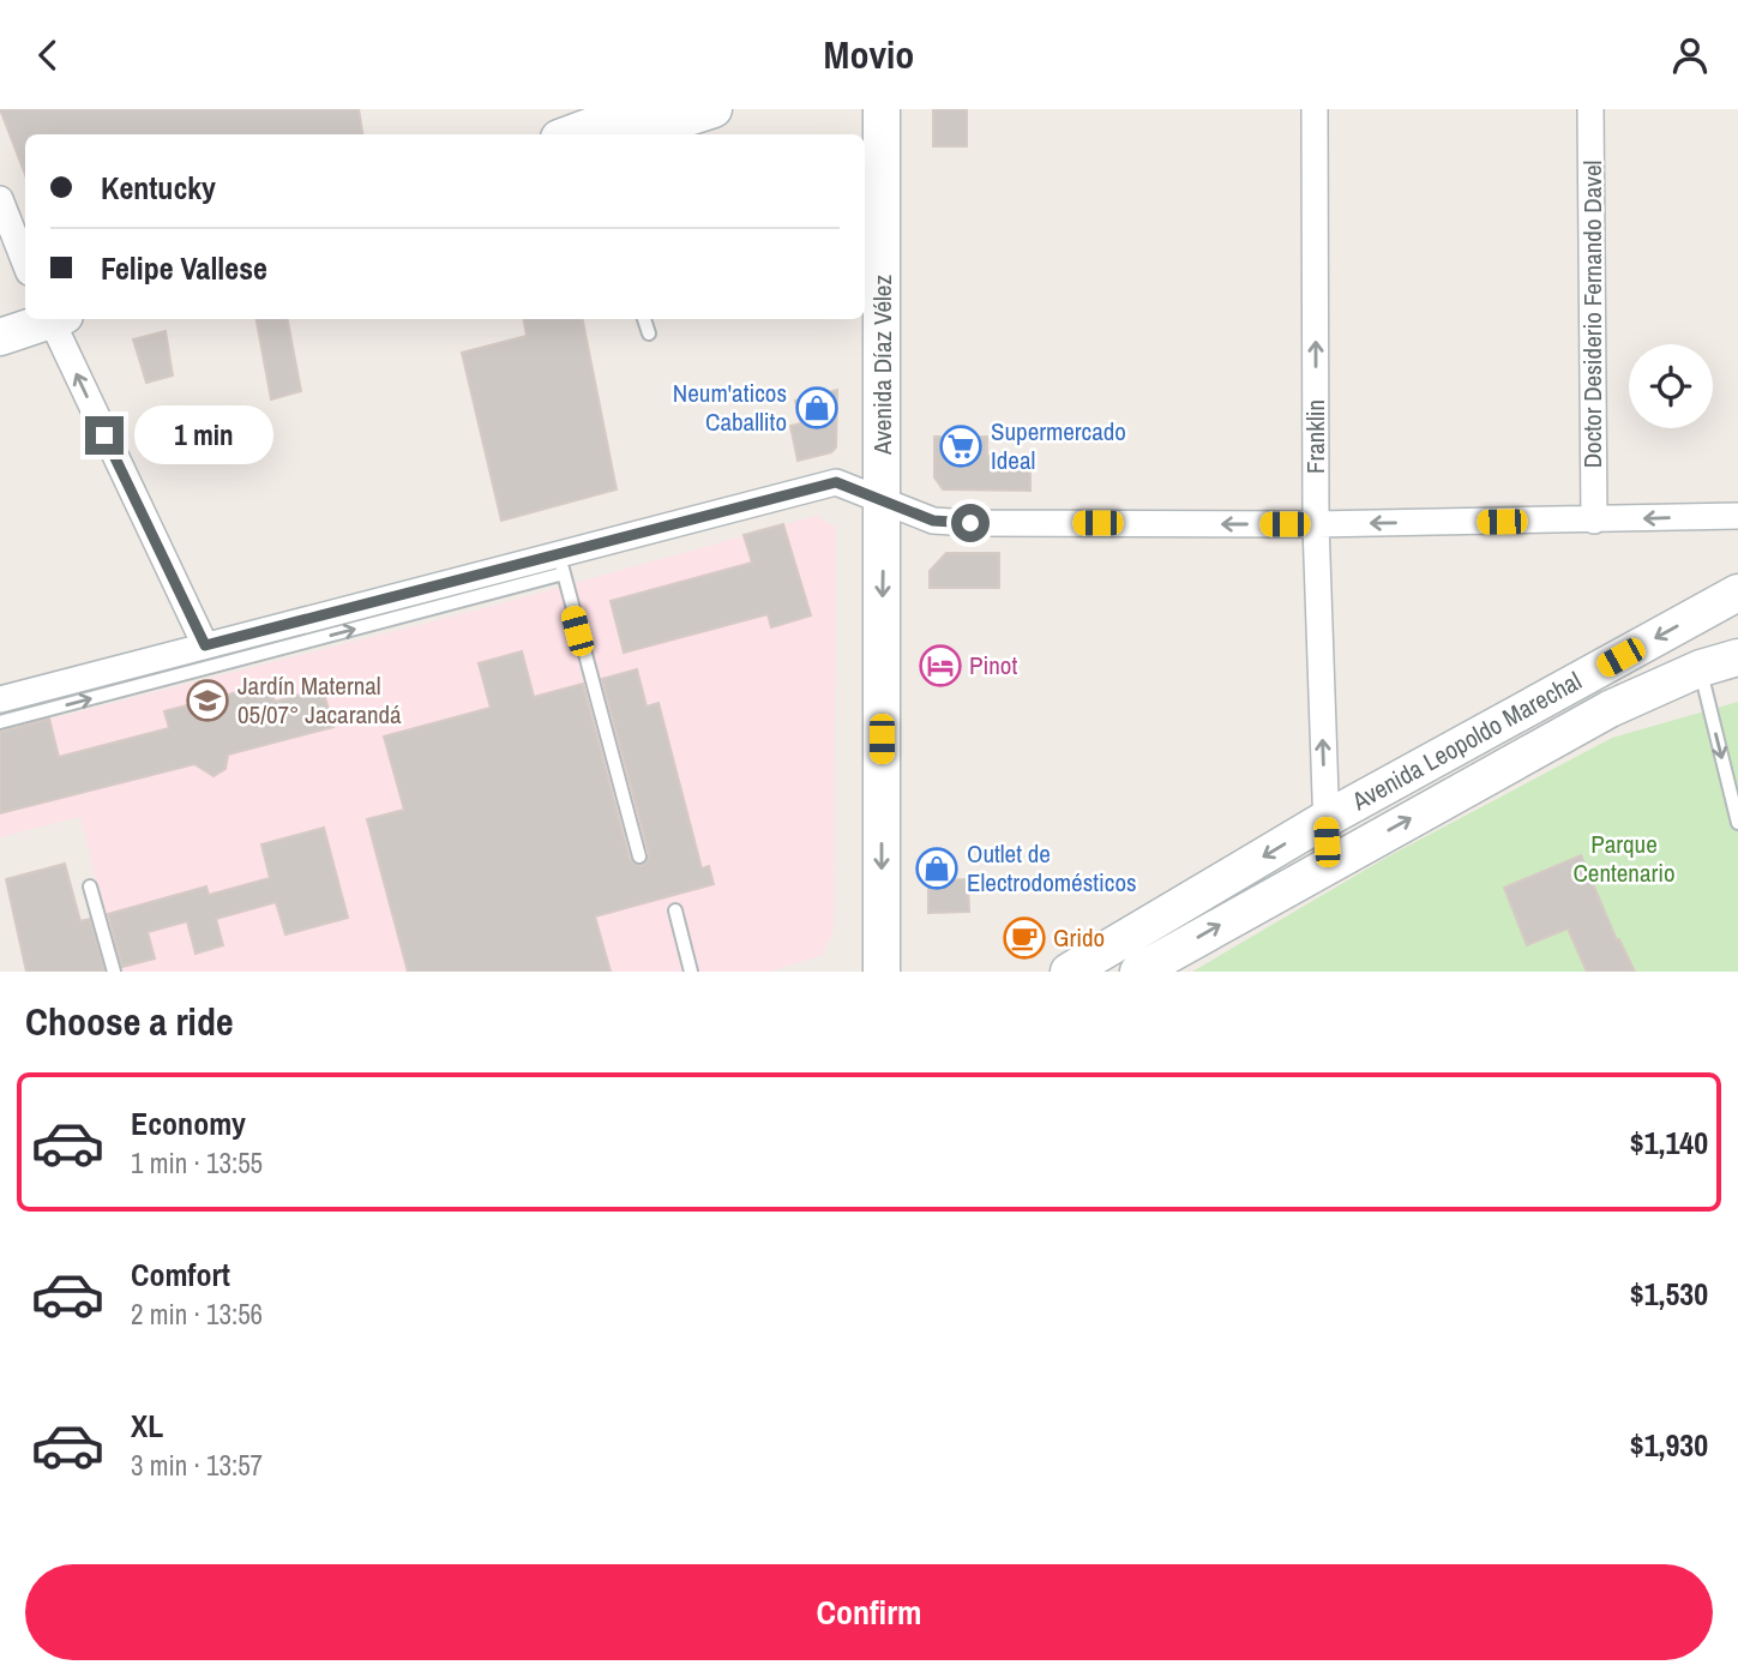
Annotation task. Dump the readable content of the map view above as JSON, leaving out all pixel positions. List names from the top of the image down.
{
  "streets": {
    "main road": ["Avenida Díaz Vélez", "Avenida Leopoldo Marechal"],
    "street": ["Doctor Desiderio Fernando Davel", "Franklin"]
  },
  "crossings": [
    ["Franklin", "Avenida Leopoldo Marechal"]
  ],
  "one_way": ["Avenida Díaz Vélez", "Franklin"],
  "parks": ["Parque Centenario"],
  "places": {
    "shop": ["Neum'aticos Caballito", "Outlet de Electrodomésticos"],
    "supermarket": ["Supermercado Ideal"],
    "hotel": ["Pinot"],
    "school or university": ["Jardín Maternal 05/07° Jacarandá"],
    "cafe": ["Grido"]
  },
  "page": {
    "header": "Movio",
    "banner": ["Kentucky", "Felipe Vallese"],
    "bubble": "1 min",
    "heading": "Choose a ride",
    "list": [
      {
        "name": "Economy",
        "note": "1 min · 13:55",
        "value": "$1,140"
      },
      {
        "name": "Comfort",
        "note": "2 min · 13:56",
        "value": "$1,530"
      },
      {
        "name": "XL",
        "note": "3 min · 13:57",
        "value": "$1,930"
      }
    ],
    "buttons": "Confirm"
  }
}
